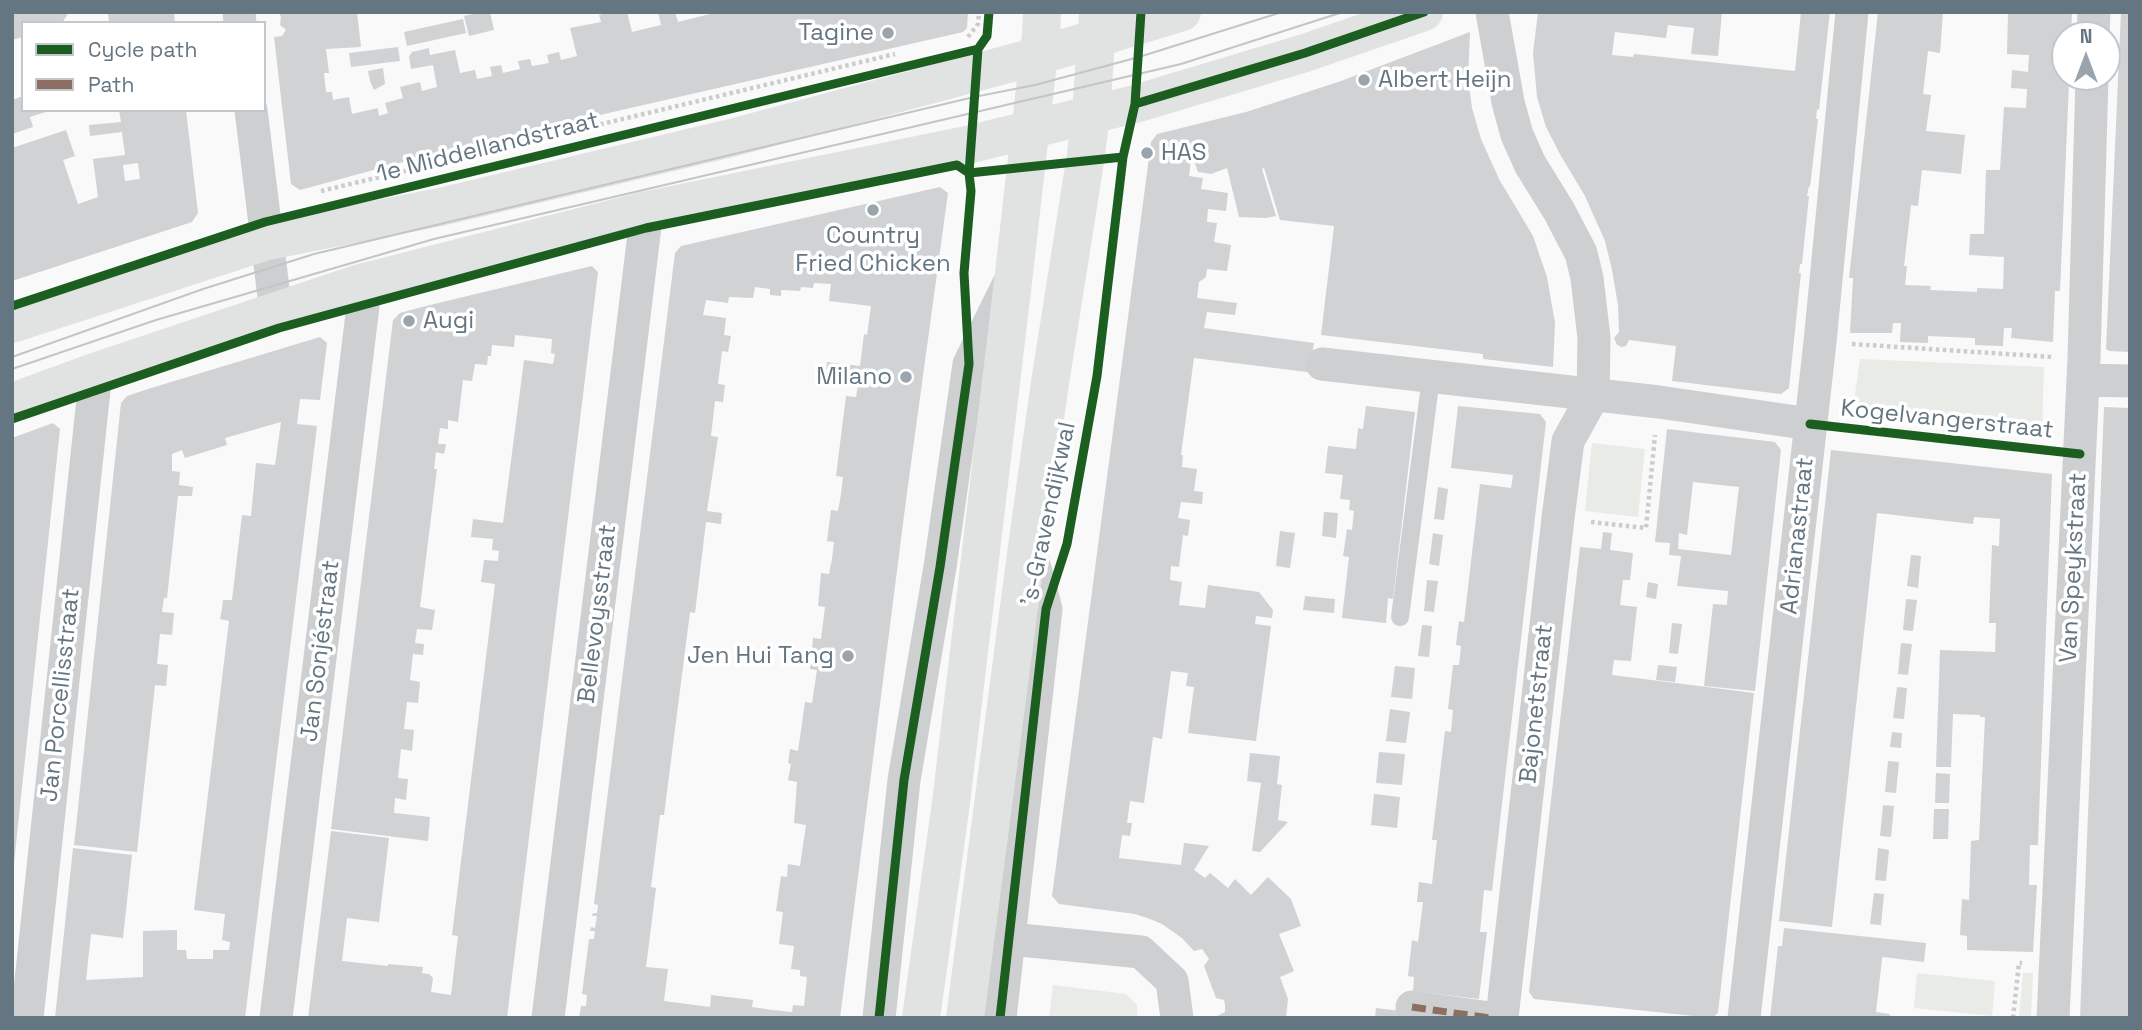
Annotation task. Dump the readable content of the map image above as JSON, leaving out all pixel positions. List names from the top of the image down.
{
  "streets": {
    "street": [
      "1e Middellandstraat",
      "Kogelvangerstraat",
      "'s-Gravendijkwal",
      "Adrianastraat",
      "Van Speykstraat",
      "Bellevoysstraat",
      "Jan Sonjéstraat",
      "Jan Porcellisstraat",
      "Bajonetstraat"
    ]
  },
  "crossings": [
    ["1e Middellandstraat", "'s-Gravendijkwal"],
    ["Kogelvangerstraat", "Adrianastraat"],
    ["Kogelvangerstraat", "Bajonetstraat"]
  ],
  "places": [
    "Tagine",
    "Albert Heijn",
    "HAS",
    "Country Fried Chicken",
    "Augi",
    "Milano",
    "Jen Hui Tang"
  ],
  "legend": ["Cycle path", "Path"],
  "north": "top"
}
